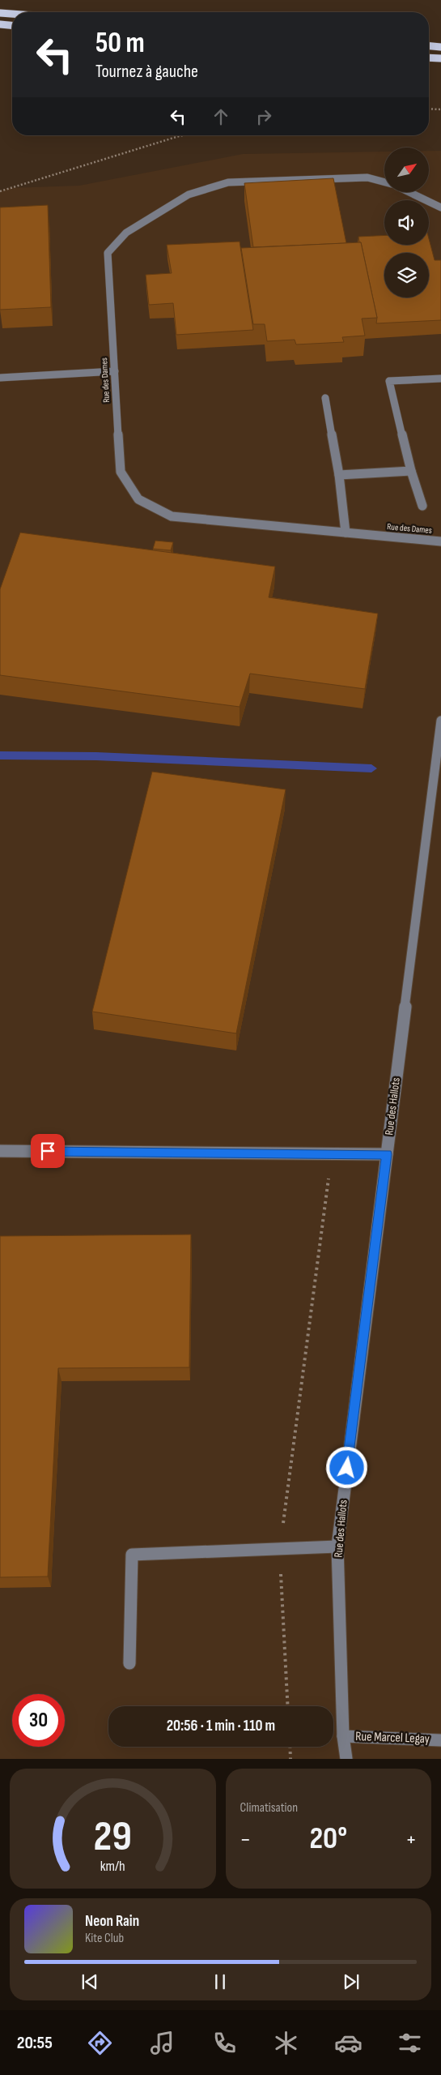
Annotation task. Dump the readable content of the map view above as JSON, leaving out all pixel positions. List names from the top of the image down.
{
  "streets": {
    "street": ["Rue des Dames", "Rue des Hallots", "Rue Marcel Legay"]
  },
  "crossings": [
    ["Rue des Hallots", "Rue Marcel Legay"]
  ],
  "north": "top right",
  "page": {
    "turn": ["50 m", "Tournez à gauche"],
    "limit": "30",
    "trip": "20:56 · 1 min · 110 m",
    "tile": "Climatisation",
    "heat": ["−", "20°", "+"],
    "song": ["Neon Rain", "Kite Club"],
    "tabs": "20:55",
    "gauge": ["29", "km/h"]
  }
}
